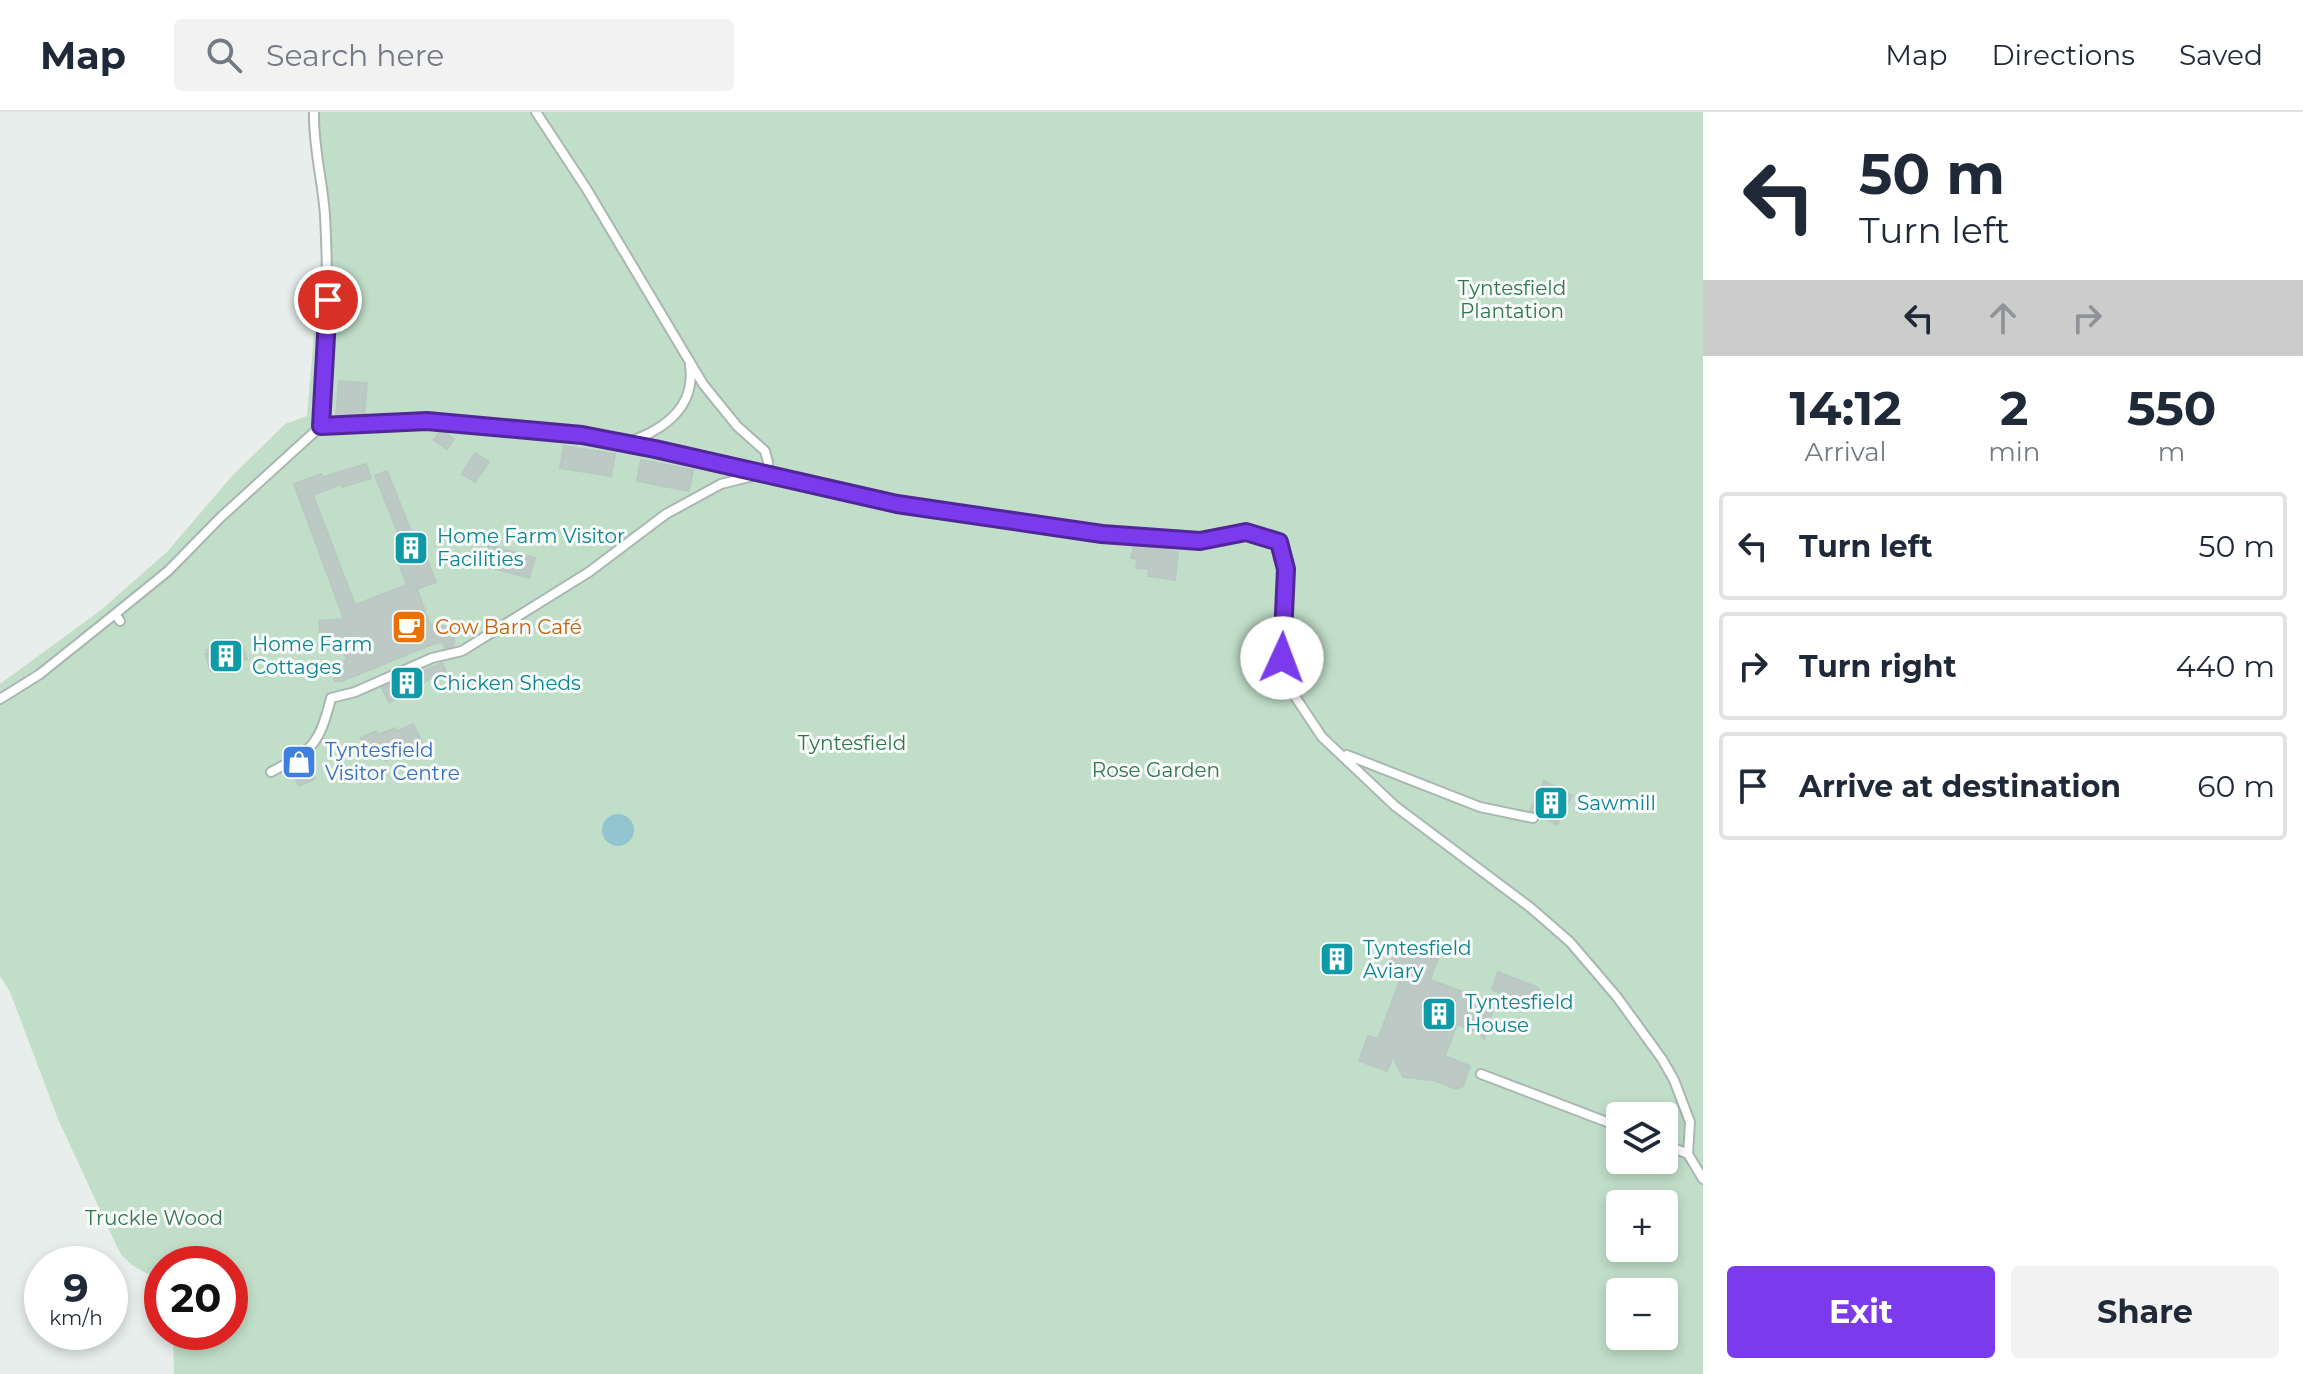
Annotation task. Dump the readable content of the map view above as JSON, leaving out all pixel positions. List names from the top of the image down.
{
  "parks": [
    "Tyntesfield Plantation",
    "Tyntesfield",
    "Rose Garden",
    "Truckle Wood"
  ],
  "places": {
    "building": [
      "Home Farm Visitor Facilities",
      "Home Farm Cottages",
      "Chicken Sheds",
      "Sawmill",
      "Tyntesfield Aviary",
      "Tyntesfield House"
    ],
    "cafe": ["Cow Barn Café"],
    "shop": ["Tyntesfield Visitor Centre"]
  },
  "page": {
    "header": "Map",
    "search": "Search here",
    "nav": ["Map", "Directions", "Saved"],
    "turn": ["50 m", "Turn left"],
    "eta": [
      "14:12",
      "Arrival",
      "2",
      "min",
      "550",
      "m"
    ],
    "list": [
      {
        "name": "Turn left",
        "value": "50 m"
      },
      {
        "name": "Turn right",
        "value": "440 m"
      },
      {
        "name": "Arrive at destination",
        "value": "60 m"
      }
    ],
    "map_buttons": ["+", "−"],
    "speed": "9 km/h",
    "limit": "20",
    "buttons": ["Exit", "Share"]
  }
}
